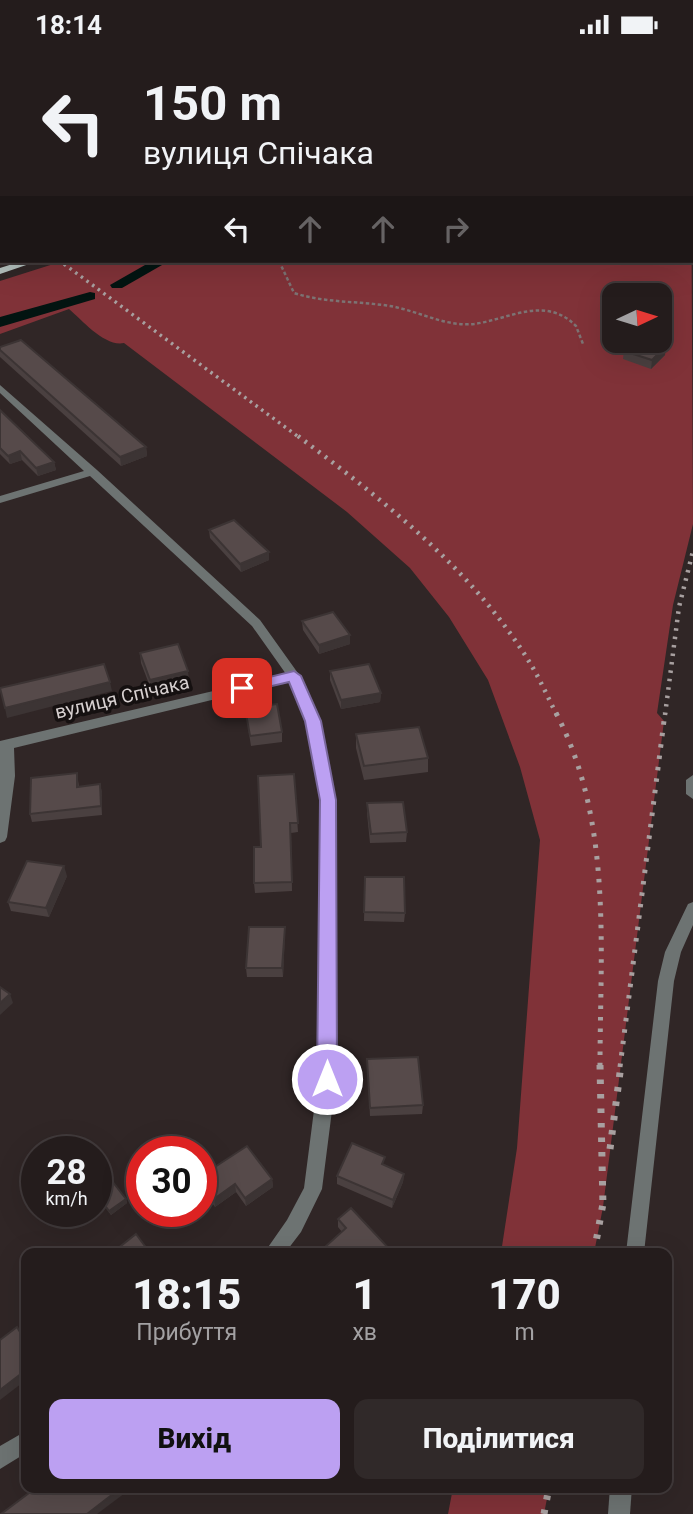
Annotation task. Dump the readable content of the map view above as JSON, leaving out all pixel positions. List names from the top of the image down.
{
  "streets": {
    "street": ["вулиця Спічака"]
  },
  "north": "right",
  "page": {
    "status": "18:14",
    "turn": ["150 m", "вулиця Спічака"],
    "speed": "28 km/h",
    "limit": "30",
    "eta": [
      "18:15",
      "Прибуття",
      "1",
      "хв",
      "170",
      "m"
    ],
    "buttons": ["Вихід", "Поділитися"]
  }
}
